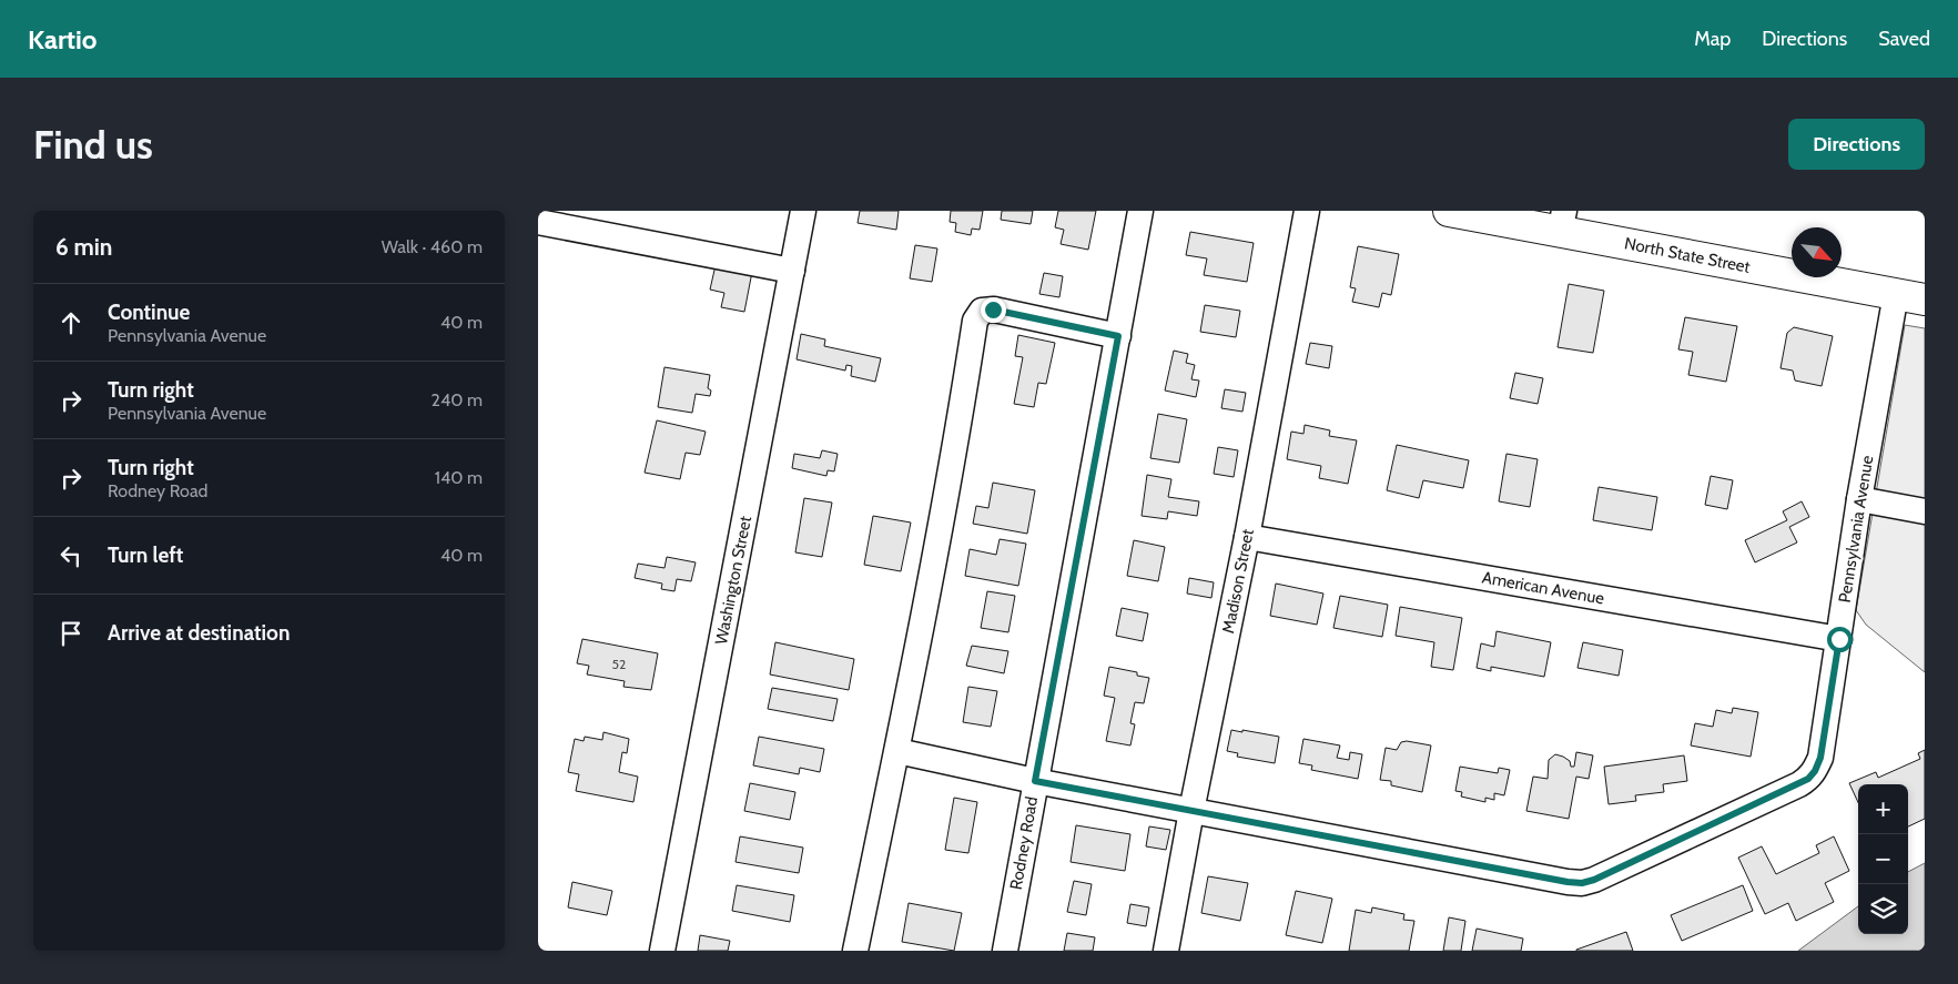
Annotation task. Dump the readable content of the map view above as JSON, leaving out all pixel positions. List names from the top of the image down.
{
  "streets": {
    "main road": ["North State Street"],
    "street": [
      "Pennsylvania Avenue",
      "Washington Street",
      "Madison Street",
      "American Avenue",
      "Rodney Road"
    ]
  },
  "crossings": [
    ["North State Street", "Pennsylvania Avenue"],
    ["Pennsylvania Avenue", "Madison Street"],
    ["Pennsylvania Avenue", "American Avenue"],
    ["Pennsylvania Avenue", "Rodney Road"],
    ["Madison Street", "American Avenue"]
  ],
  "house_numbers": ["52"],
  "north": "bottom right",
  "page": {
    "header": "Kartio",
    "nav": ["Map", "Directions", "Saved"],
    "buttons": "Directions",
    "title": "Find us",
    "heading": ["6 min", "Walk · 460 m"],
    "list": [
      ["Continue", "Pennsylvania Avenue", "40 m"],
      ["Turn right", "Pennsylvania Avenue", "240 m"],
      ["Turn right", "Rodney Road", "140 m"],
      ["Turn left", "40 m"],
      "Arrive at destination"
    ],
    "map_buttons": ["+", "−"]
  }
}
